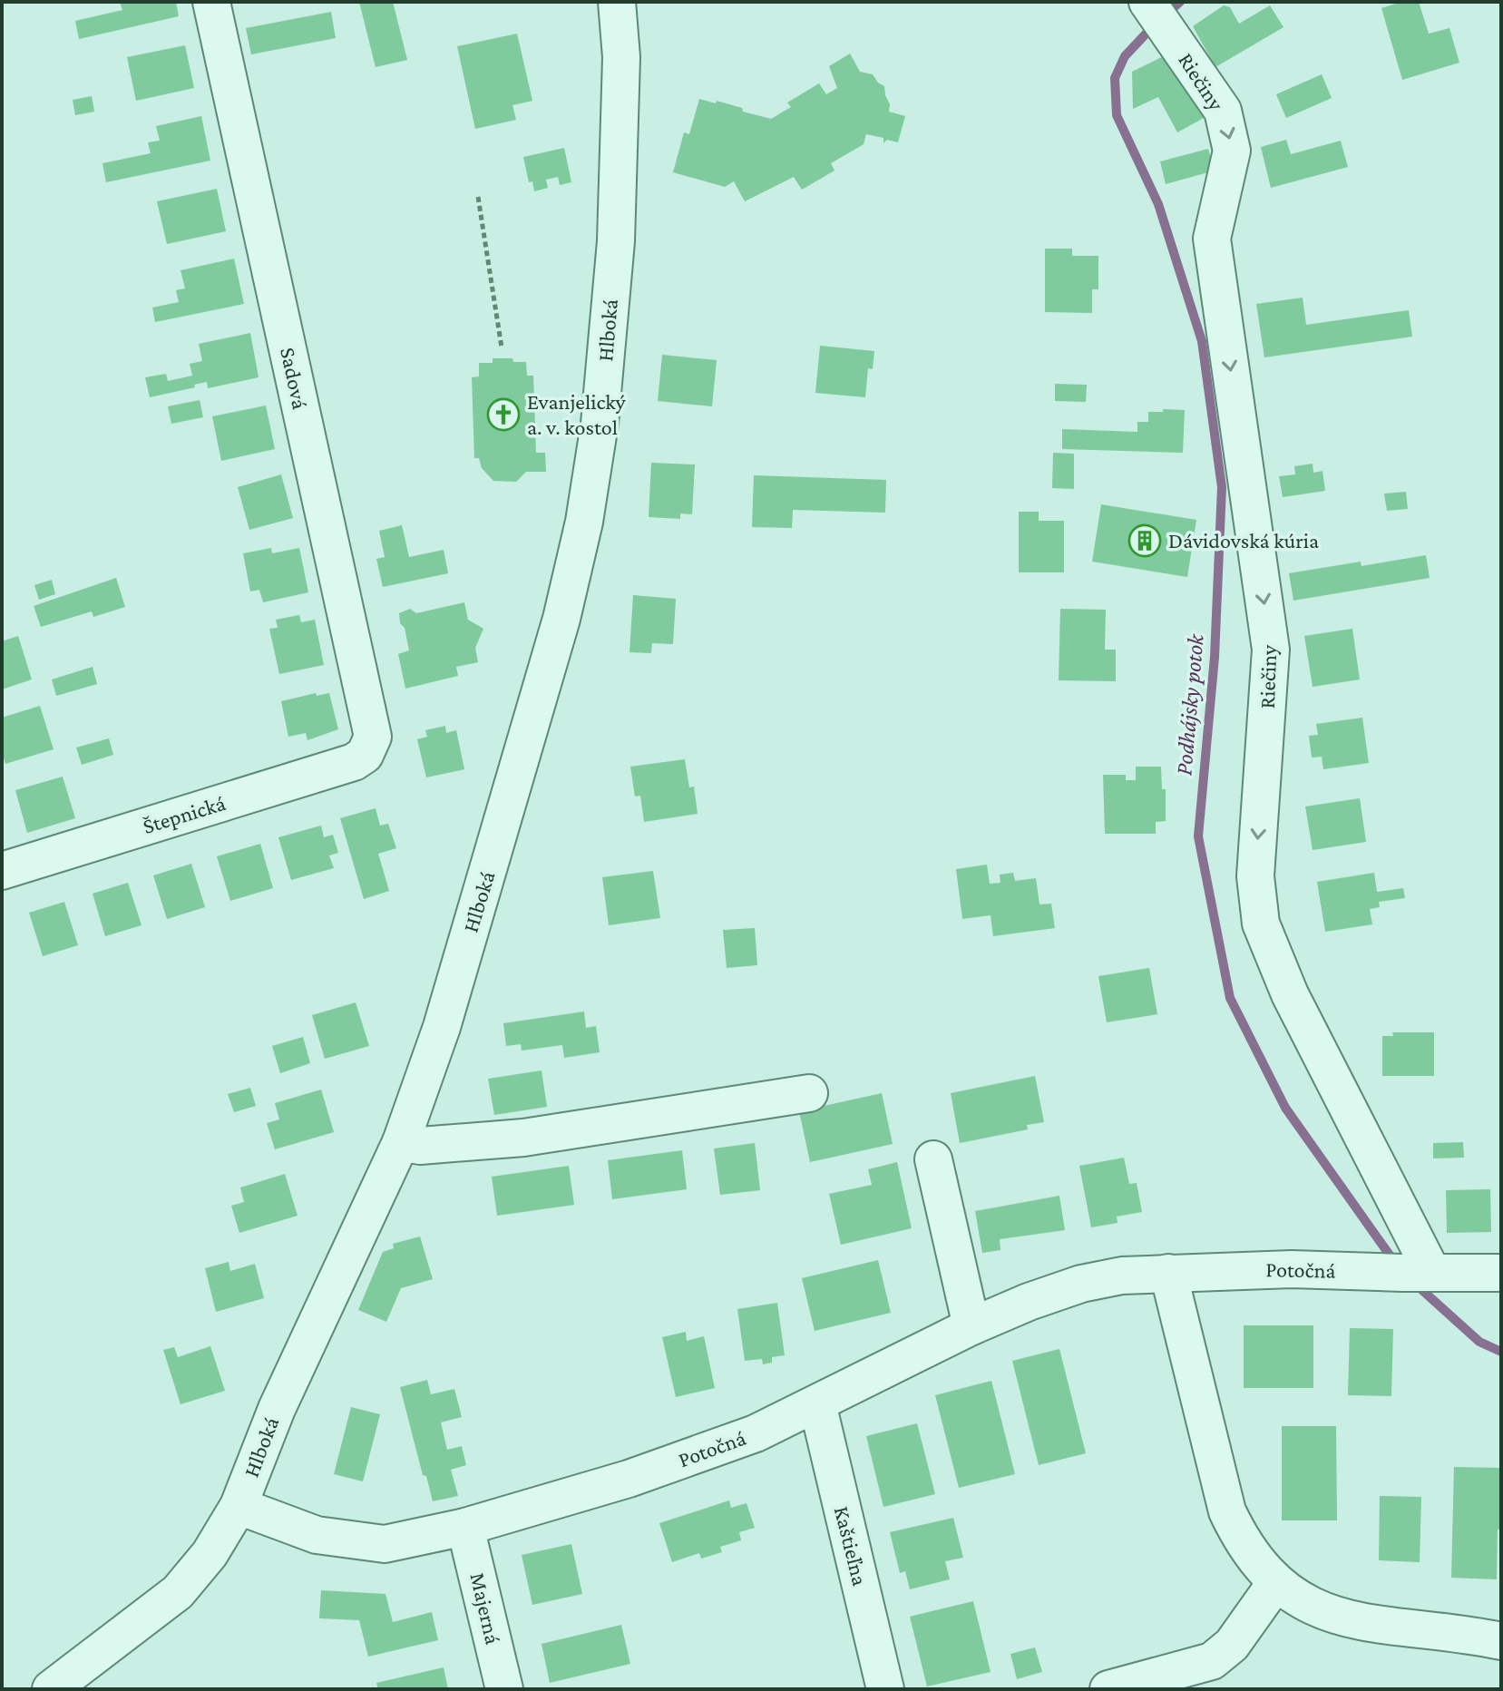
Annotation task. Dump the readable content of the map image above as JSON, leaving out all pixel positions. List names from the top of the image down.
{
  "streets": {
    "street": [
      "Riečiny",
      "Hlboká",
      "Sadová",
      "Štepnická",
      "Potočná",
      "Kaštieľna",
      "Majerná"
    ]
  },
  "crossings": [
    ["Riečiny", "Potočná"],
    ["Hlboká", "Potočná"],
    ["Sadová", "Štepnická"],
    ["Potočná", "Kaštieľna"],
    ["Potočná", "Majerná"]
  ],
  "one_way": ["Riečiny"],
  "water": ["Podhájsky potok"],
  "places": {
    "church": ["Evanjelický a. v. kostol"],
    "building": ["Dávidovská kúria"]
  }
}
